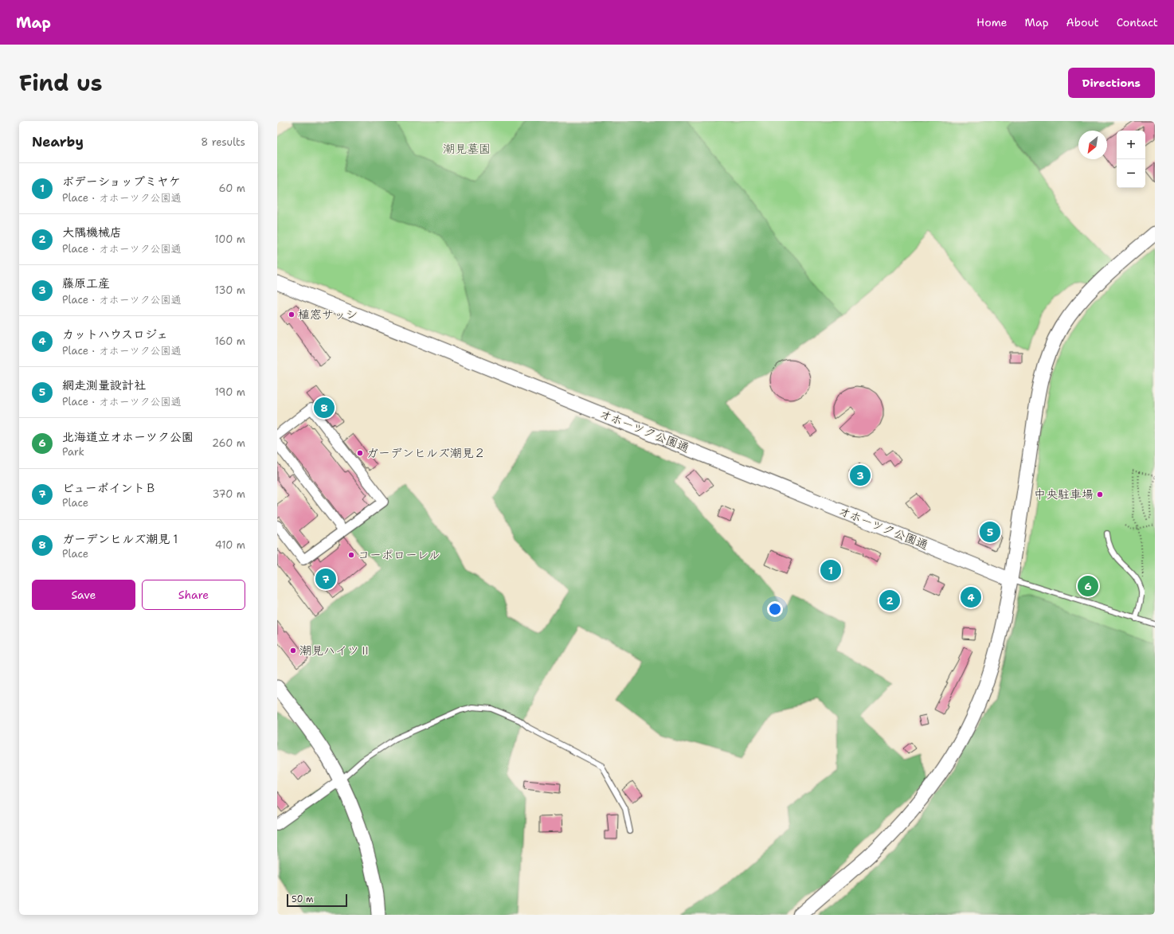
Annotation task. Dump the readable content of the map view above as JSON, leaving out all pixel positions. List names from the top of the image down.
{
  "streets": {
    "street": ["オホーツク公園通"]
  },
  "parks": ["潮見墓園"],
  "places": [
    "植窓サッシ",
    "ガーデンヒルズ潮見２",
    "中央駐車場",
    "コーポローレル",
    "潮見ハイツⅡ"
  ],
  "scale_bar": "50 m",
  "north": "bottom left",
  "page": {
    "header": "Map",
    "nav": [
      "Home",
      "Map",
      "About",
      "Contact"
    ],
    "title": "Find us",
    "buttons": [
      "Directions",
      ["Save", "Share"]
    ],
    "heading": ["Nearby", "8 results"],
    "map_buttons": ["+", "−"],
    "list": [
      {
        "mark": "1",
        "name": "ボデーショップミヤケ",
        "note": "Place · オホーツク公園通",
        "value": "60 m"
      },
      {
        "mark": "2",
        "name": "大隅機械店",
        "note": "Place · オホーツク公園通",
        "value": "100 m"
      },
      {
        "mark": "3",
        "name": "藤原工産",
        "note": "Place · オホーツク公園通",
        "value": "130 m"
      },
      {
        "mark": "4",
        "name": "カットハウスロジェ",
        "note": "Place · オホーツク公園通",
        "value": "160 m"
      },
      {
        "mark": "5",
        "name": "網走測量設計社",
        "note": "Place · オホーツク公園通",
        "value": "190 m"
      },
      {
        "mark": "6",
        "name": "北海道立オホーツク公園",
        "note": "Park",
        "value": "260 m"
      },
      {
        "mark": "7",
        "name": "ビューポイントＢ",
        "note": "Place",
        "value": "370 m"
      },
      {
        "mark": "8",
        "name": "ガーデンヒルズ潮見１",
        "note": "Place",
        "value": "410 m"
      }
    ],
    "pins": [
      "8",
      "3",
      "5",
      "1",
      "7",
      "6",
      "4",
      "2"
    ],
    "scale": "50 m"
  }
}
